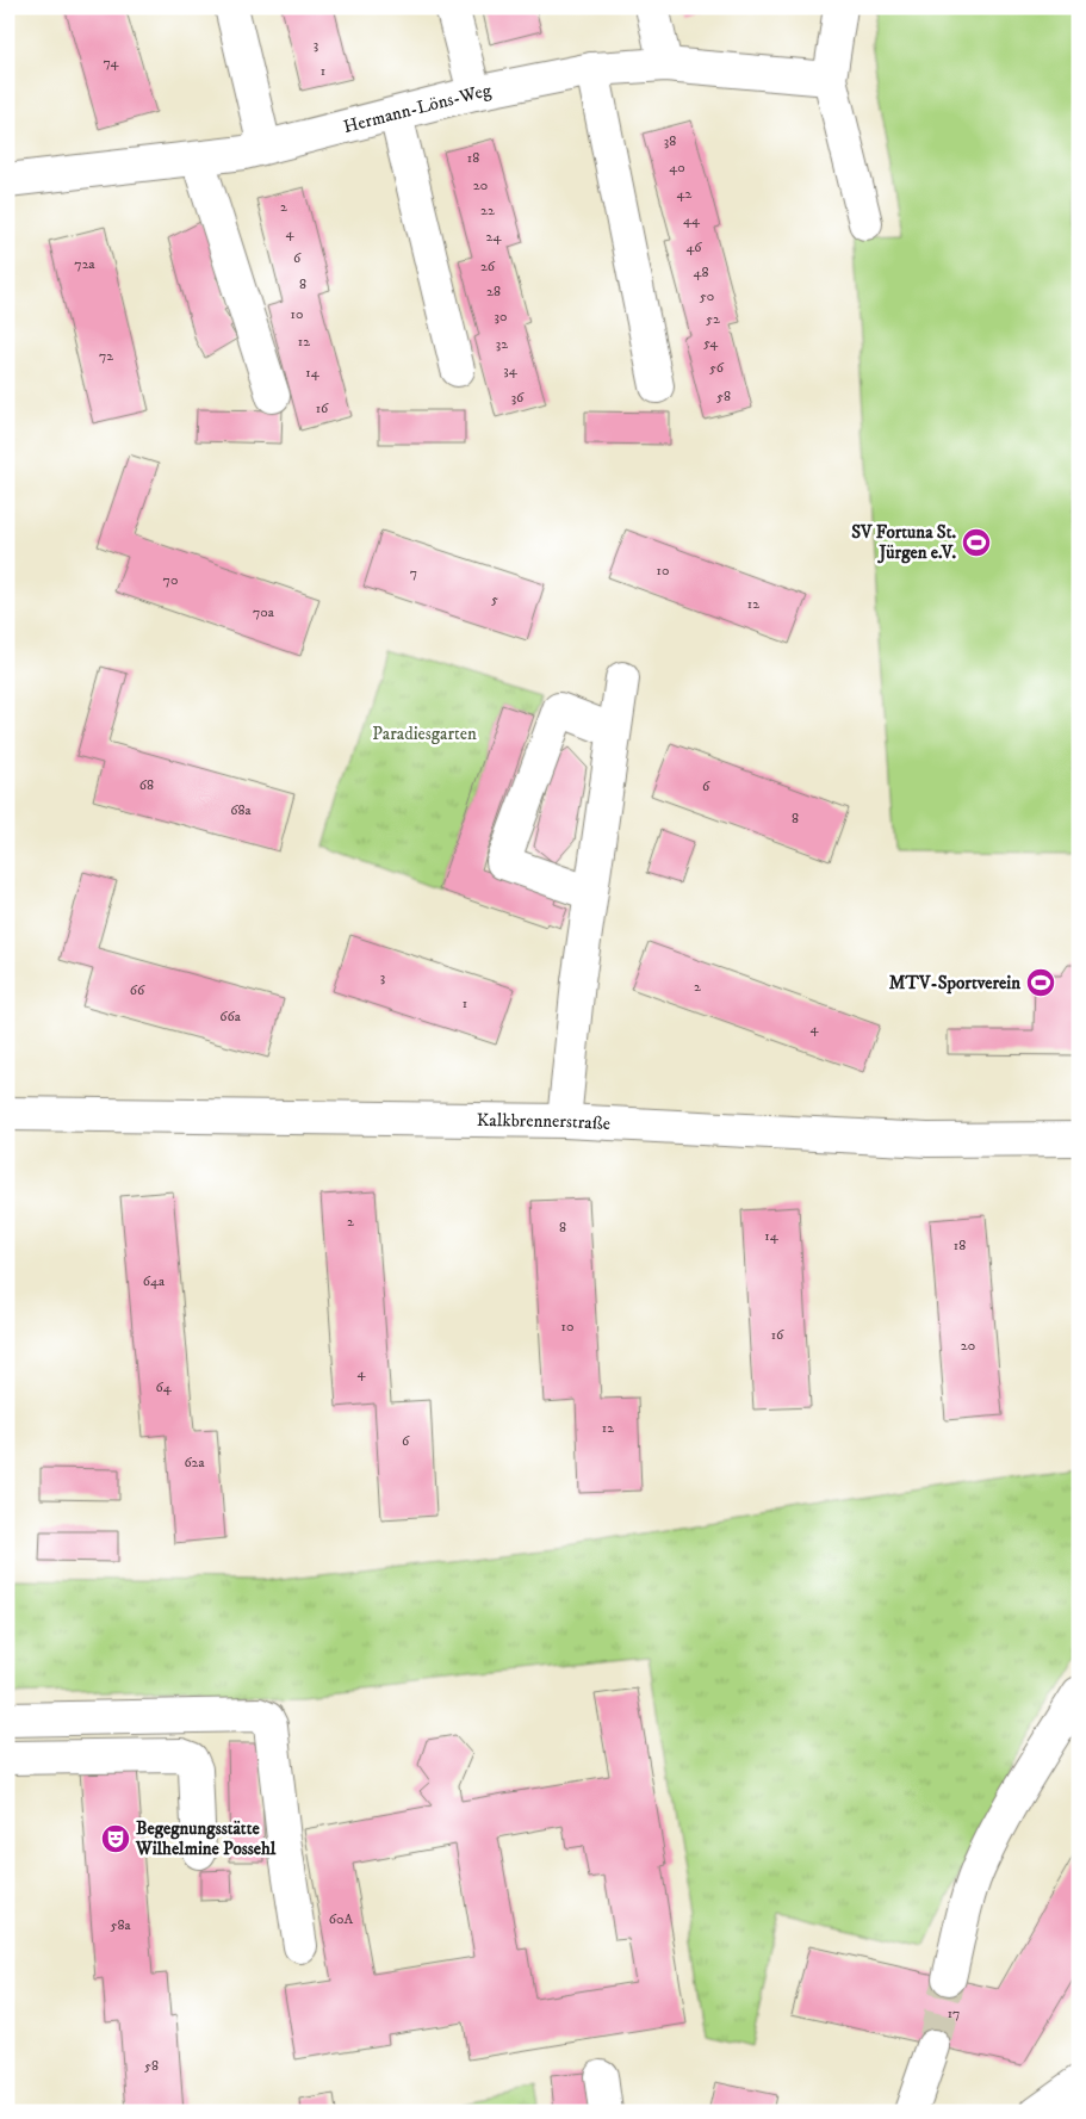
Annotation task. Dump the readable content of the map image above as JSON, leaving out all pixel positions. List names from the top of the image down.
{
  "streets": {
    "street": ["Hermann-Löns-Weg", "Kalkbrennerstraße"]
  },
  "parks": ["Paradiesgarten"],
  "places": {
    "sports": ["SV Fortuna St. Jürgen e.V.", "MTV-Sportverein"],
    "theatre": ["Begegnungsstätte Wilhelmine Possehl"]
  },
  "house_numbers": [
    "3",
    "74",
    "1",
    "38",
    "18",
    "40",
    "20",
    "42",
    "2",
    "22",
    "44",
    "4",
    "24",
    "46",
    "6",
    "72a",
    "26",
    "48",
    "8",
    "28",
    "50",
    "10",
    "30",
    "52",
    "12",
    "54",
    "32",
    "72",
    "56",
    "34",
    "14",
    "58",
    "36",
    "16",
    "10",
    "7",
    "70",
    "5",
    "12",
    "70a",
    "68",
    "6",
    "68a",
    "8",
    "3",
    "2",
    "66",
    "1",
    "66a",
    "4",
    "2",
    "8",
    "14",
    "18",
    "64a",
    "10",
    "16",
    "20",
    "4",
    "64",
    "12",
    "6",
    "62a",
    "60A",
    "58a",
    "17",
    "58"
  ]
}
